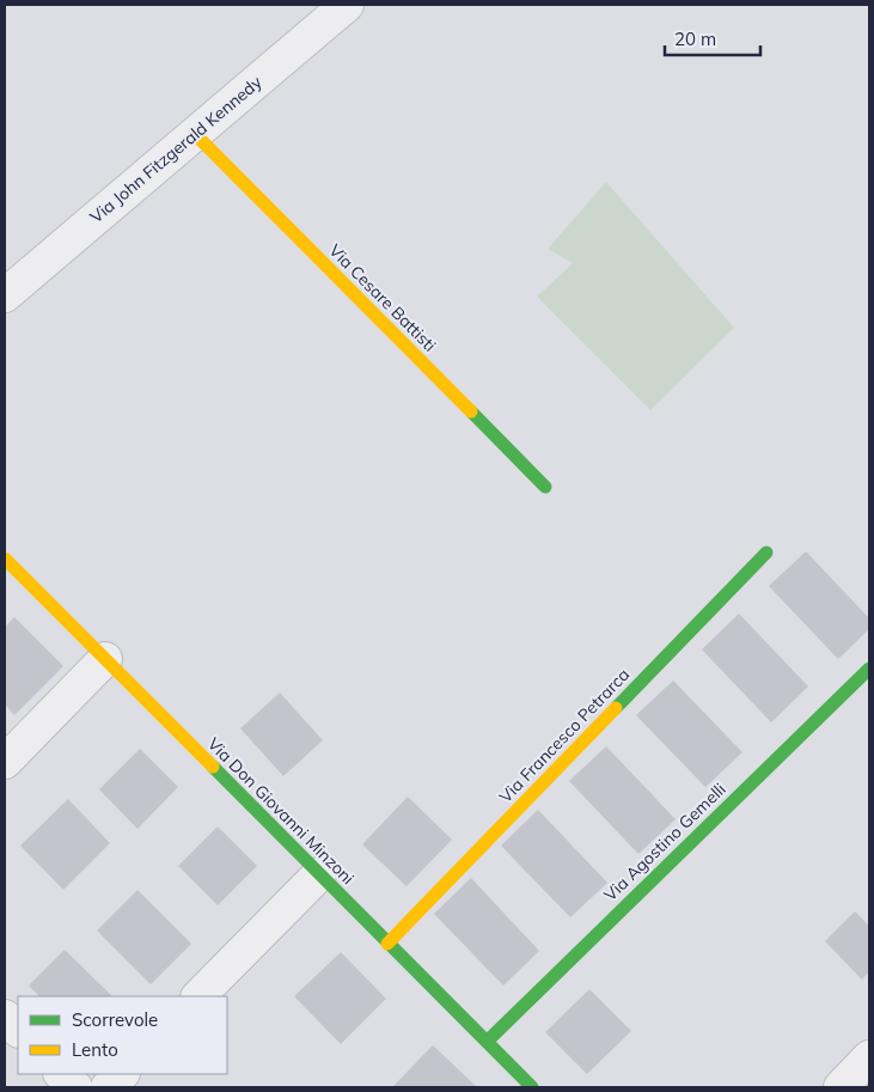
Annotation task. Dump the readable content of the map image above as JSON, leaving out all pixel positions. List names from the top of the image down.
{
  "streets": {
    "street": [
      "Via John Fitzgerald Kennedy",
      "Via Cesare Battisti",
      "Via Francesco Petrarca",
      "Via Don Giovanni Minzoni",
      "Via Agostino Gemelli"
    ]
  },
  "crossings": [
    ["Via John Fitzgerald Kennedy", "Via Cesare Battisti"],
    ["Via Francesco Petrarca", "Via Don Giovanni Minzoni"],
    ["Via Don Giovanni Minzoni", "Via Agostino Gemelli"]
  ],
  "legend": ["Scorrevole", "Lento"],
  "scale_bar": "20 m"
}
